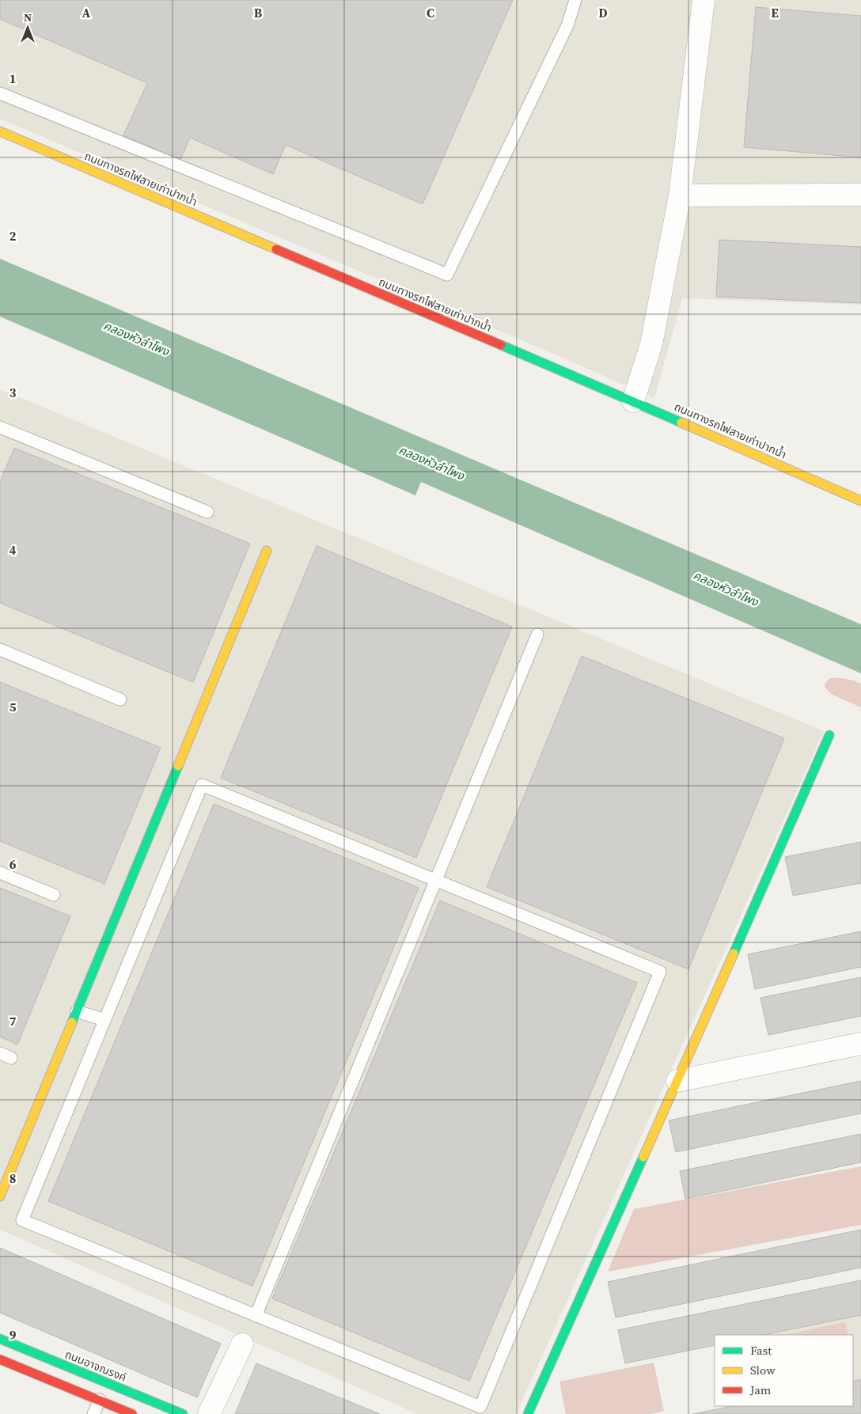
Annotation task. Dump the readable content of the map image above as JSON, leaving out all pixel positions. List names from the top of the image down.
{
  "streets": {
    "street": ["ถนนทางรถไฟสายเก่าปากน้ำ", "ถนนอาจณรงค์"]
  },
  "water": ["คลองหัวลำโพง"],
  "legend": ["Fast", "Slow", "Jam"],
  "north": "top",
  "grid": {
    "columns": [
      "A",
      "B",
      "C",
      "D",
      "E"
    ],
    "rows": [
      "1",
      "2",
      "3",
      "4",
      "5",
      "6",
      "7",
      "8",
      "9"
    ]
  }
}
